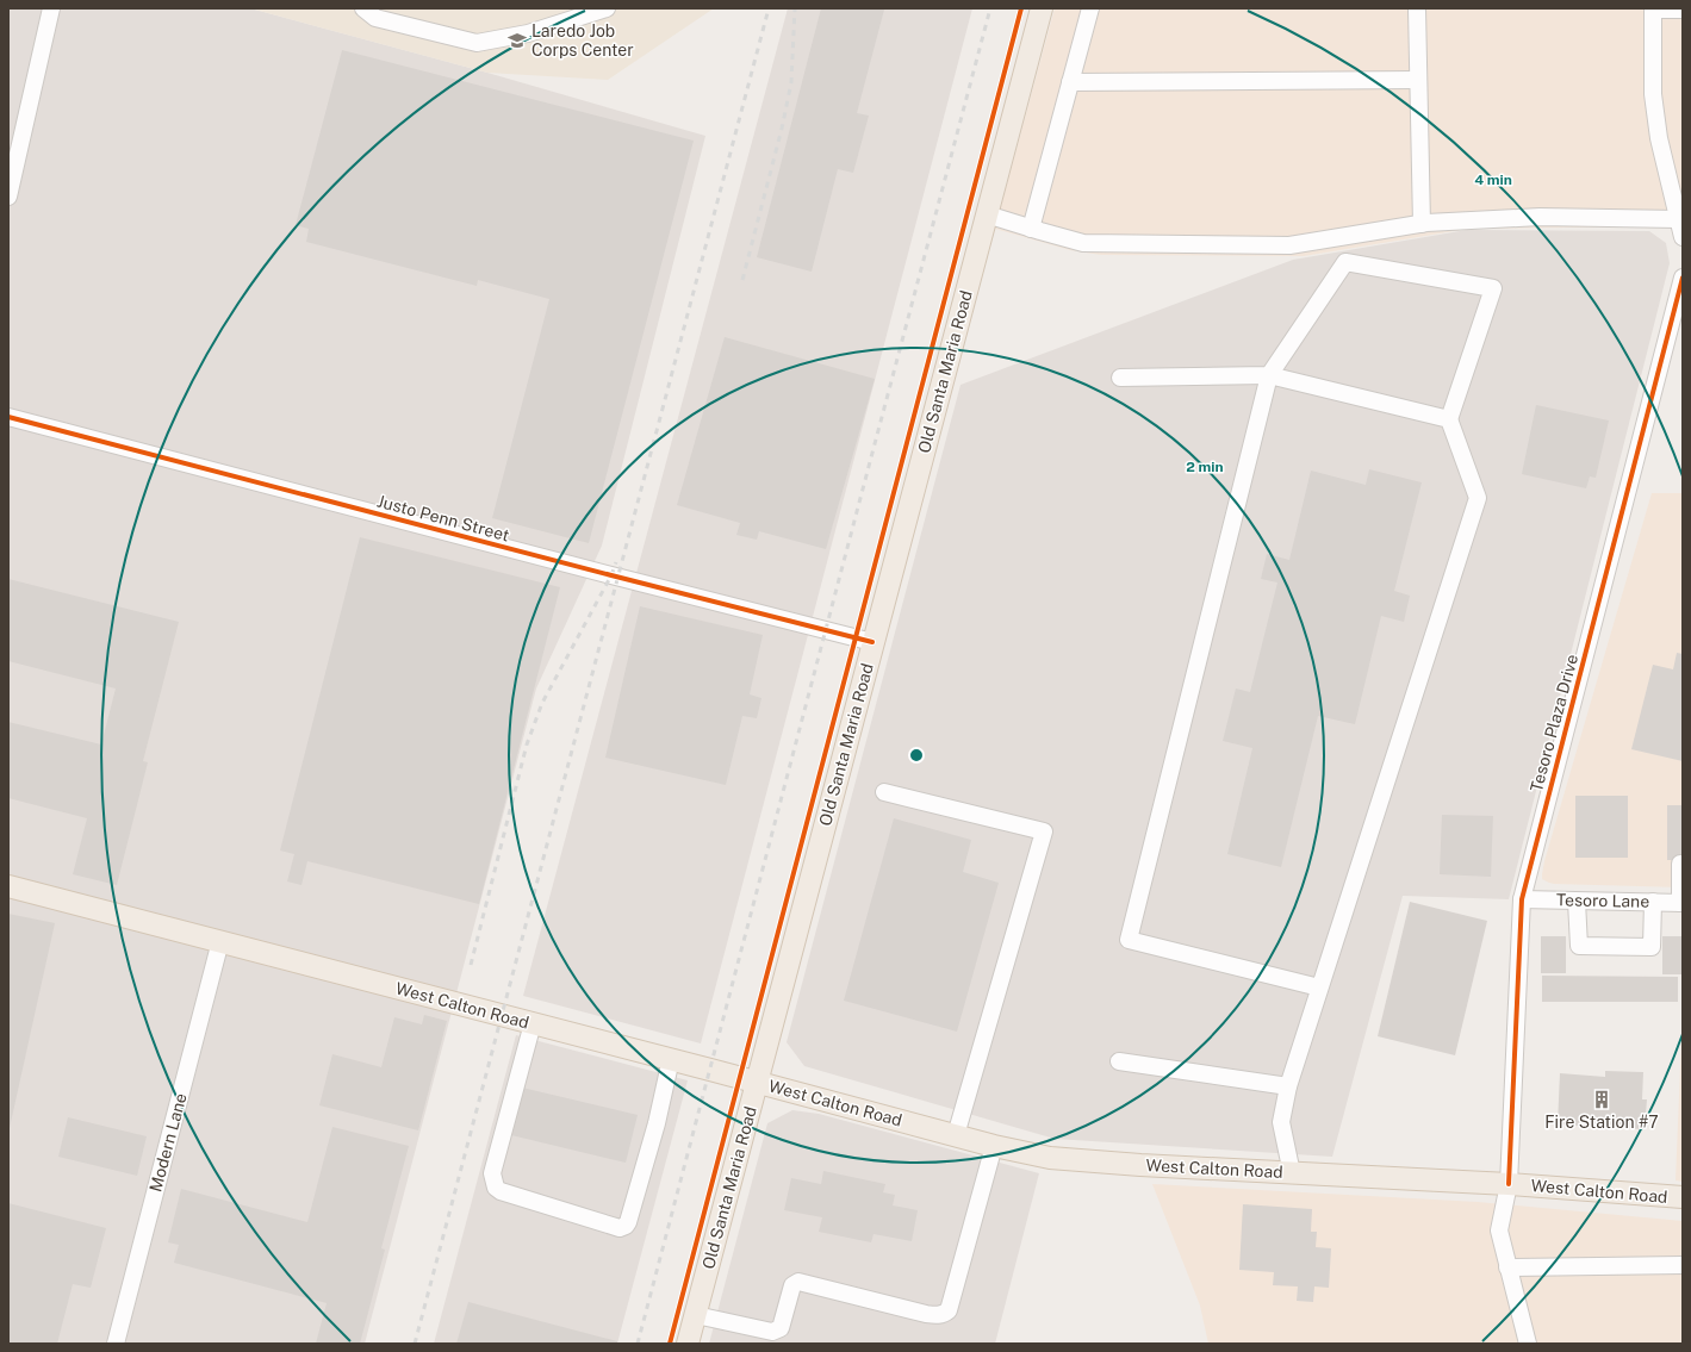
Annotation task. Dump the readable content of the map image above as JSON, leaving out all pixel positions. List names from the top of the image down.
{
  "streets": {
    "main road": ["Old Santa Maria Road", "West Calton Road"],
    "street": [
      "Justo Penn Street",
      "Tesoro Plaza Drive",
      "Tesoro Lane",
      "Modern Lane"
    ]
  },
  "crossings": [
    ["Old Santa Maria Road", "Justo Penn Street"],
    ["Old Santa Maria Road", "West Calton Road"],
    ["Tesoro Plaza Drive", "Tesoro Lane"],
    ["Tesoro Plaza Drive", "West Calton Road"],
    ["West Calton Road", "Modern Lane"]
  ],
  "places": {
    "school or university": ["Laredo Job Corps Center"],
    "building": ["Fire Station #7"]
  },
  "rings": ["4 min", "2 min"]
}
